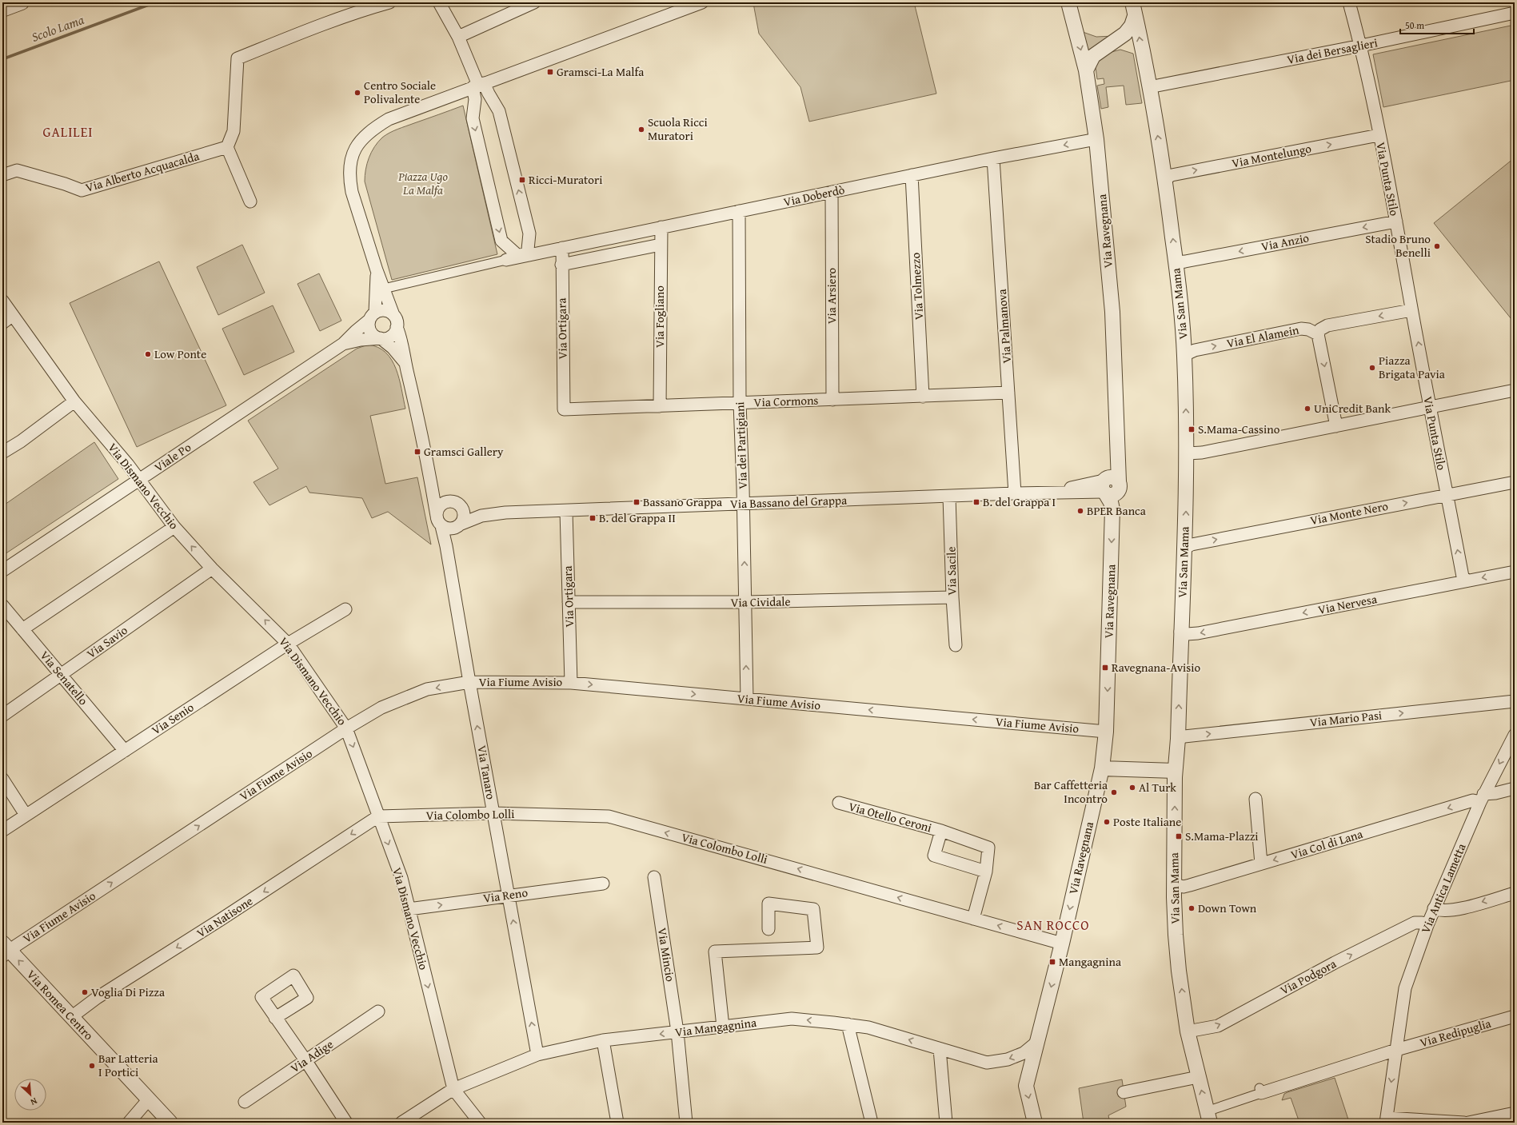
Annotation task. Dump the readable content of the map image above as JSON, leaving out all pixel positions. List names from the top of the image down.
{
  "streets": {
    "street": [
      "Via dei Bersaglieri",
      "Via Montelungo",
      "Via Alberto Acquacalda",
      "Via Punta Stilo",
      "Via Doberdò",
      "Via Ravegnana",
      "Via Anzio",
      "Via Tolmezzo",
      "Via Arsiero",
      "Via San Mama",
      "Via Fogliano",
      "Via Palmanova",
      "Via Ortigara",
      "Via El Alamein",
      "Via Cormons",
      "Via dei Partigiani",
      "Viale Po",
      "Via Dismano Vecchio",
      "Via Bassano del Grappa",
      "Via Monte Nero",
      "Via Sacile",
      "Via Cividale",
      "Via Nervesa",
      "Via Savio",
      "Via Senatello",
      "Via Fiume Avisio",
      "Via Senio",
      "Via Mario Pasi",
      "Via Tanaro",
      "Via Colombo Lolli",
      "Via Otello Ceroni",
      "Via Col di Lana",
      "Via Antica Lametta",
      "Via Reno",
      "Via Natisone",
      "Via Mincio",
      "Via Podgora",
      "Via Romea Centro",
      "Via Mangagnina",
      "Via Redipuglia",
      "Via Adige"
    ]
  },
  "crossings": [
    ["Via dei Bersaglieri", "Via Punta Stilo"],
    ["Via dei Bersaglieri", "Via San Mama"],
    ["Via Montelungo", "Via Punta Stilo"],
    ["Via Montelungo", "Via San Mama"],
    ["Via Punta Stilo", "Via Anzio"],
    ["Via Punta Stilo", "Via El Alamein"],
    ["Via Punta Stilo", "Via Monte Nero"],
    ["Via Punta Stilo", "Via Nervesa"],
    ["Via Doberdò", "Via Ravegnana"],
    ["Via Doberdò", "Via Tolmezzo"],
    ["Via Doberdò", "Via Arsiero"],
    ["Via Doberdò", "Via Fogliano"],
    ["Via Doberdò", "Via Palmanova"],
    ["Via Doberdò", "Via Ortigara"],
    ["Via Doberdò", "Via dei Partigiani"],
    ["Via Ravegnana", "Via Bassano del Grappa"],
    ["Via Ravegnana", "Via Fiume Avisio"],
    ["Via Ravegnana", "Via Colombo Lolli"],
    ["Via Ravegnana", "Via Mangagnina"],
    ["Via Anzio", "Via San Mama"],
    ["Via Tolmezzo", "Via Cormons"],
    ["Via Arsiero", "Via Cormons"],
    ["Via San Mama", "Via El Alamein"],
    ["Via San Mama", "Via Monte Nero"],
    ["Via San Mama", "Via Nervesa"],
    ["Via San Mama", "Via Mario Pasi"],
    ["Via San Mama", "Via Col di Lana"],
    ["Via San Mama", "Via Podgora"],
    ["Via Fogliano", "Via Cormons"],
    ["Via Palmanova", "Via Cormons"],
    ["Via Palmanova", "Via Bassano del Grappa"],
    ["Via Ortigara", "Via Cormons"],
    ["Via Ortigara", "Via Bassano del Grappa"],
    ["Via Ortigara", "Via Cividale"],
    ["Via Ortigara", "Via Fiume Avisio"],
    ["Via Cormons", "Via dei Partigiani"],
    ["Via dei Partigiani", "Via Bassano del Grappa"],
    ["Via dei Partigiani", "Via Cividale"],
    ["Via dei Partigiani", "Via Fiume Avisio"],
    ["Viale Po", "Via Dismano Vecchio"],
    ["Via Dismano Vecchio", "Via Savio"],
    ["Via Dismano Vecchio", "Via Fiume Avisio"],
    ["Via Dismano Vecchio", "Via Senio"],
    ["Via Dismano Vecchio", "Via Colombo Lolli"],
    ["Via Dismano Vecchio", "Via Reno"],
    ["Via Dismano Vecchio", "Via Natisone"],
    ["Via Dismano Vecchio", "Via Mangagnina"],
    ["Via Bassano del Grappa", "Via Sacile"],
    ["Via Bassano del Grappa", "Via Tanaro"],
    ["Via Sacile", "Via Cividale"],
    ["Via Savio", "Via Senatello"],
    ["Via Senatello", "Via Senio"],
    ["Via Fiume Avisio", "Via Tanaro"],
    ["Via Fiume Avisio", "Via Romea Centro"],
    ["Via Tanaro", "Via Colombo Lolli"],
    ["Via Tanaro", "Via Reno"],
    ["Via Tanaro", "Via Mangagnina"],
    ["Via Colombo Lolli", "Via Otello Ceroni"],
    ["Via Colombo Lolli", "Via Natisone"],
    ["Via Col di Lana", "Via Antica Lametta"],
    ["Via Antica Lametta", "Via Podgora"],
    ["Via Antica Lametta", "Via Redipuglia"],
    ["Via Natisone", "Via Romea Centro"],
    ["Via Mincio", "Via Mangagnina"]
  ],
  "one_way": [
    "Via Montelungo",
    "Via Ravegnana",
    "Via Anzio",
    "Via San Mama",
    "Via dei Partigiani",
    "Via Nervesa",
    "Via Mario Pasi",
    "Via Tanaro",
    "Via Colombo Lolli",
    "Via Reno",
    "Via Natisone",
    "Via Romea Centro",
    "Via Mangagnina"
  ],
  "districts": ["GALILEI", "SAN ROCCO"],
  "water": ["Scolo Lama"],
  "parks": ["Piazza Ugo La Malfa"],
  "places": {
    "transit": [
      "Gramsci-La Malfa",
      "Ricci-Muratori",
      "S.Mama-Cassino",
      "Gramsci Gallery",
      "Bassano Grappa",
      "B. del Grappa I",
      "B. del Grappa II",
      "Ravegnana-Avisio",
      "S.Mama-Plazzi",
      "Mangagnina"
    ],
    "other": [
      "Centro Sociale Polivalente",
      "Scuola Ricci Muratori",
      "Stadio Bruno Benelli",
      "Low Ponte",
      "Piazza Brigata Pavia",
      "UniCredit Bank",
      "BPER Banca",
      "Al Turk",
      "Bar Caffetteria Incontro",
      "Poste Italiane",
      "Down Town",
      "Voglia Di Pizza",
      "Bar Latteria I Portici"
    ]
  },
  "scale_bar": "50 m",
  "north": "bottom right"
}
